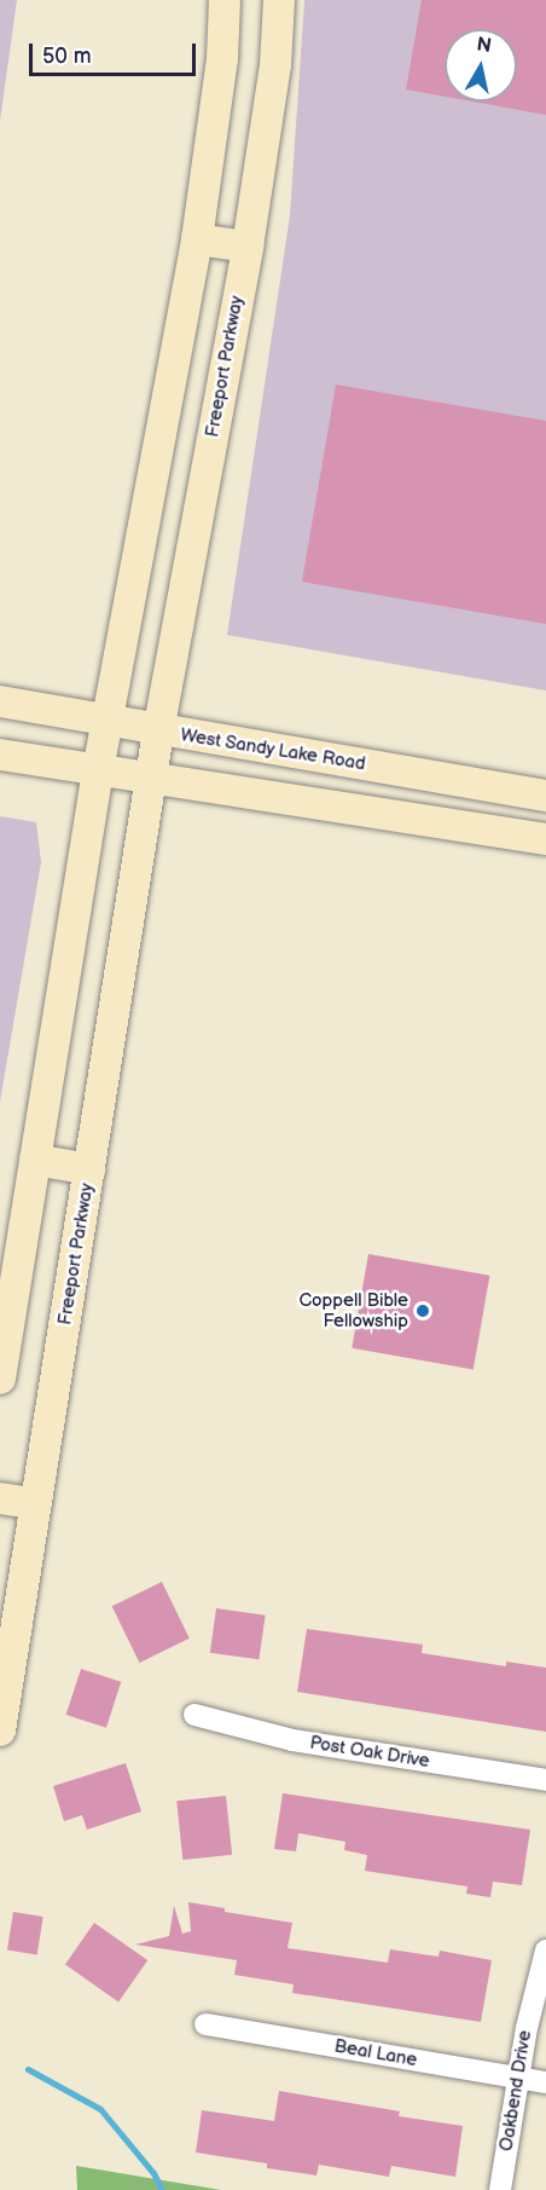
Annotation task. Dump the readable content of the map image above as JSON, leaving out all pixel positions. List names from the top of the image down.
{
  "streets": {
    "main road": ["Freeport Parkway", "West Sandy Lake Road"],
    "street": ["Post Oak Drive", "Beal Lane", "Oakbend Drive"]
  },
  "crossings": [
    ["Freeport Parkway", "West Sandy Lake Road"],
    ["Beal Lane", "Oakbend Drive"]
  ],
  "places": ["Coppell Bible Fellowship"],
  "scale_bar": "50 m",
  "north": "top"
}
